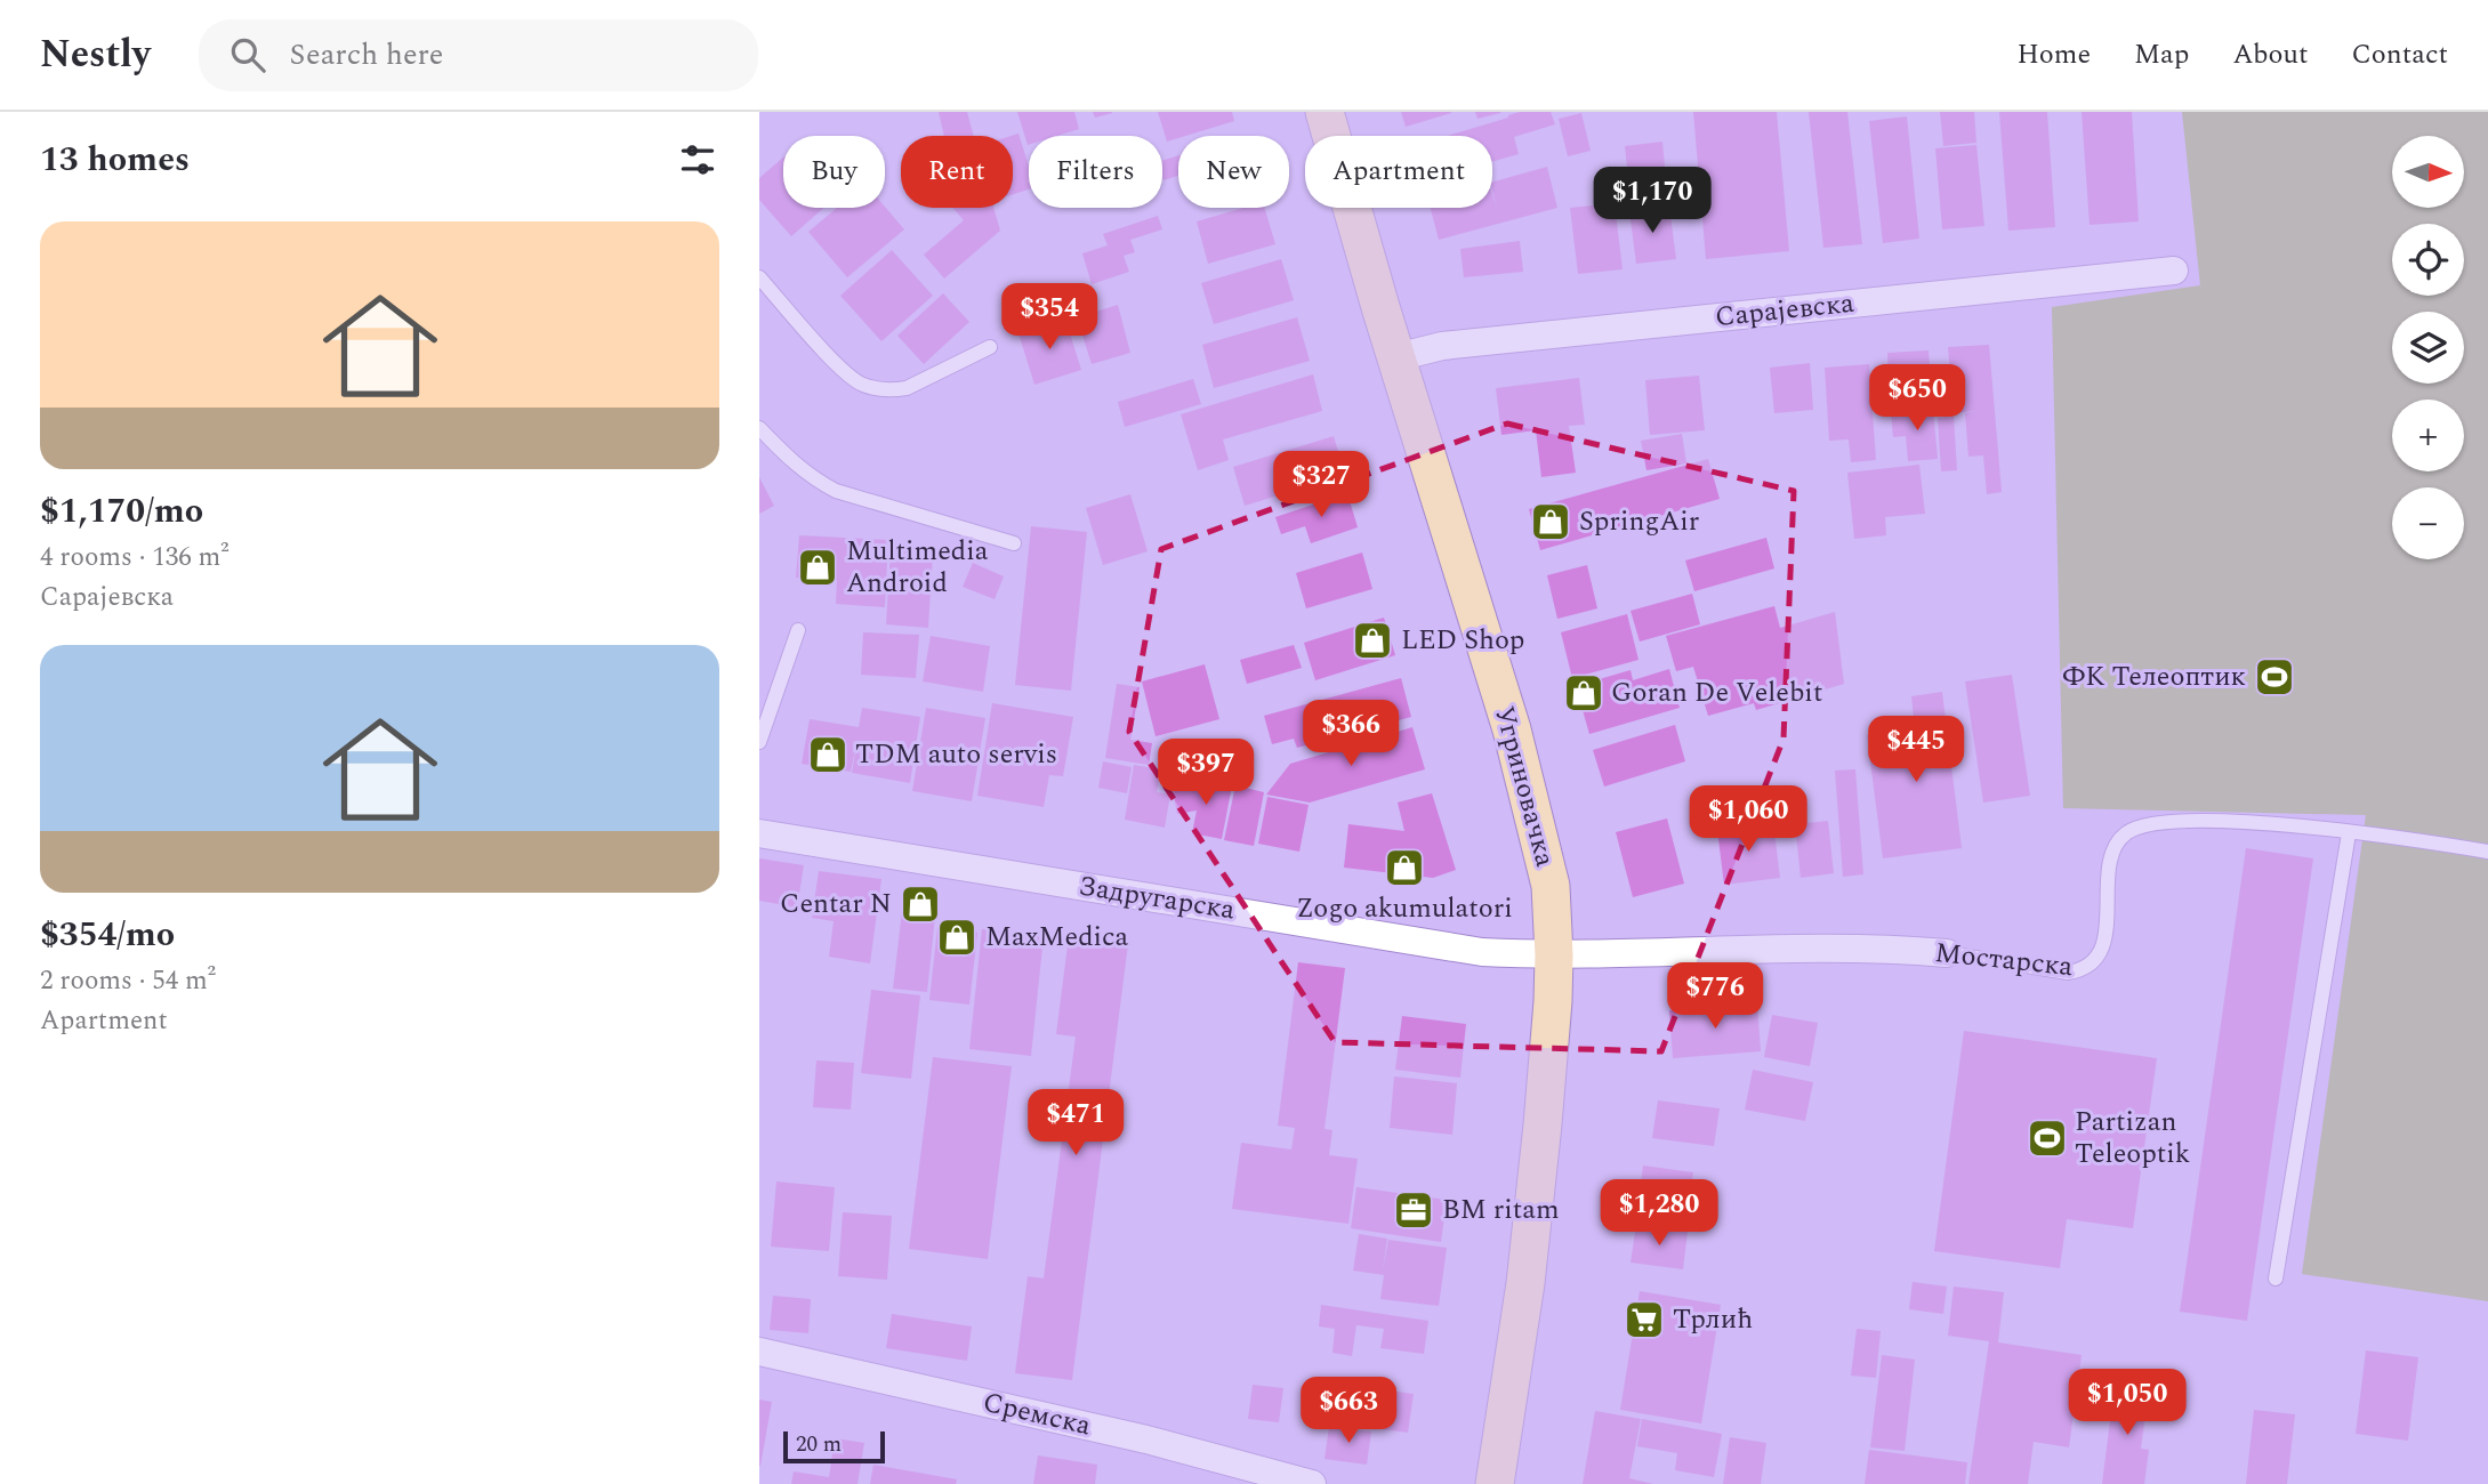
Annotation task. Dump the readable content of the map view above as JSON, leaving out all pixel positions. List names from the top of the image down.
{
  "streets": {
    "main road": ["Угриновачка"],
    "street": [
      "Сарајевска",
      "Задругарска",
      "Мостарска",
      "Сремска"
    ]
  },
  "crossings": [
    ["Сарајевска", "Угриновачка"],
    ["Угриновачка", "Задругарска"],
    ["Угриновачка", "Мостарска"],
    ["Задругарска", "Мостарска"]
  ],
  "places": {
    "shop": [
      "SpringAir",
      "Multimedia Android",
      "LED Shop",
      "Goran De Velebit",
      "TDM auto servis",
      "Zogo akumulatori",
      "Centar N",
      "MaxMedica"
    ],
    "sports": ["ФК Телеоптик", "Partizan Teleoptik"],
    "office": ["BM ritam"],
    "supermarket": ["Трлић"]
  },
  "scale_bar": "20 m",
  "north": "right",
  "page": {
    "header": "Nestly",
    "search": "Search here",
    "nav": [
      "Home",
      "Map",
      "About",
      "Contact"
    ],
    "heading": "13 homes",
    "map_buttons": ["+", "−"],
    "chip": [
      "Buy",
      "Rent",
      "Filters",
      "New",
      "Apartment"
    ],
    "price": [
      "$1,170",
      "$354",
      "$650",
      "$327",
      "$366",
      "$445",
      "$397",
      "$1,060",
      "$776",
      "$471",
      "$1,280",
      "$1,050",
      "$663"
    ],
    "list": [
      {
        "name": "$1,170/mo",
        "note": "4 rooms · 136 m² · Сарајевска"
      },
      {
        "name": "$354/mo",
        "note": "2 rooms · 54 m² · Apartment"
      }
    ],
    "scale": "20 m"
  }
}
